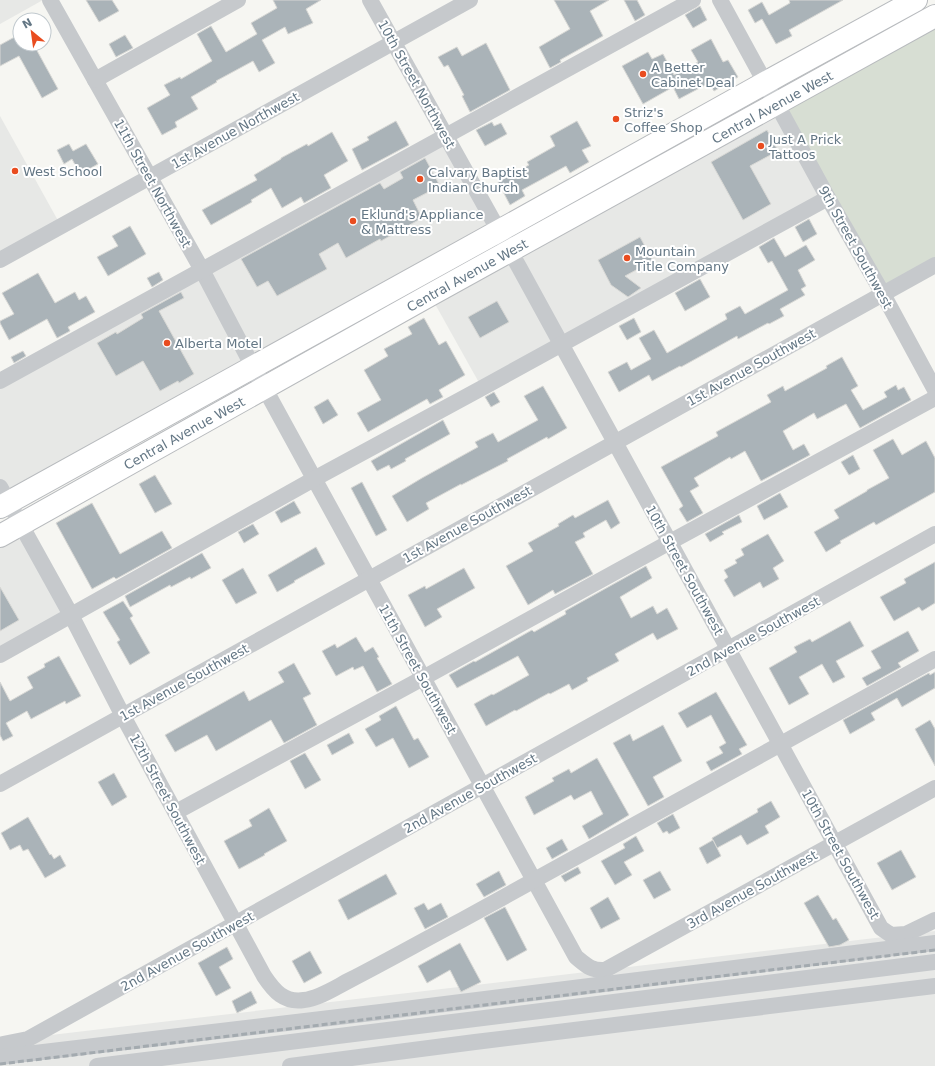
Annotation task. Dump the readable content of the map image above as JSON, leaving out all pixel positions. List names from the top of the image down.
{
  "streets": {
    "highway": ["Central Avenue West"],
    "street": [
      "10th Street Northwest",
      "1st Avenue Northwest",
      "11th Street Northwest",
      "9th Street Southwest",
      "1st Avenue Southwest",
      "10th Street Southwest",
      "2nd Avenue Southwest",
      "11th Street Southwest",
      "12th Street Southwest",
      "3rd Avenue Southwest"
    ]
  },
  "crossings": [
    ["10th Street Northwest", "Central Avenue West"],
    ["10th Street Northwest", "1st Avenue Northwest"],
    ["10th Street Northwest", "10th Street Southwest"],
    ["Central Avenue West", "11th Street Northwest"],
    ["Central Avenue West", "9th Street Southwest"],
    ["Central Avenue West", "10th Street Southwest"],
    ["Central Avenue West", "11th Street Southwest"],
    ["Central Avenue West", "12th Street Southwest"],
    ["1st Avenue Northwest", "11th Street Northwest"],
    ["11th Street Northwest", "11th Street Southwest"],
    ["9th Street Southwest", "1st Avenue Southwest"],
    ["1st Avenue Southwest", "10th Street Southwest"],
    ["1st Avenue Southwest", "11th Street Southwest"],
    ["1st Avenue Southwest", "12th Street Southwest"],
    ["10th Street Southwest", "2nd Avenue Southwest"],
    ["10th Street Southwest", "3rd Avenue Southwest"],
    ["2nd Avenue Southwest", "11th Street Southwest"],
    ["2nd Avenue Southwest", "12th Street Southwest"],
    ["11th Street Southwest", "3rd Avenue Southwest"]
  ],
  "places": [
    "A Better Cabinet Deal",
    "Striz's Coffee Shop",
    "Just A Prick Tattoos",
    "West School",
    "Calvary Baptist Indian Church",
    "Eklund's Appliance & Mattress",
    "Mountain Title Company",
    "Alberta Motel"
  ],
  "north": "top left"
}
